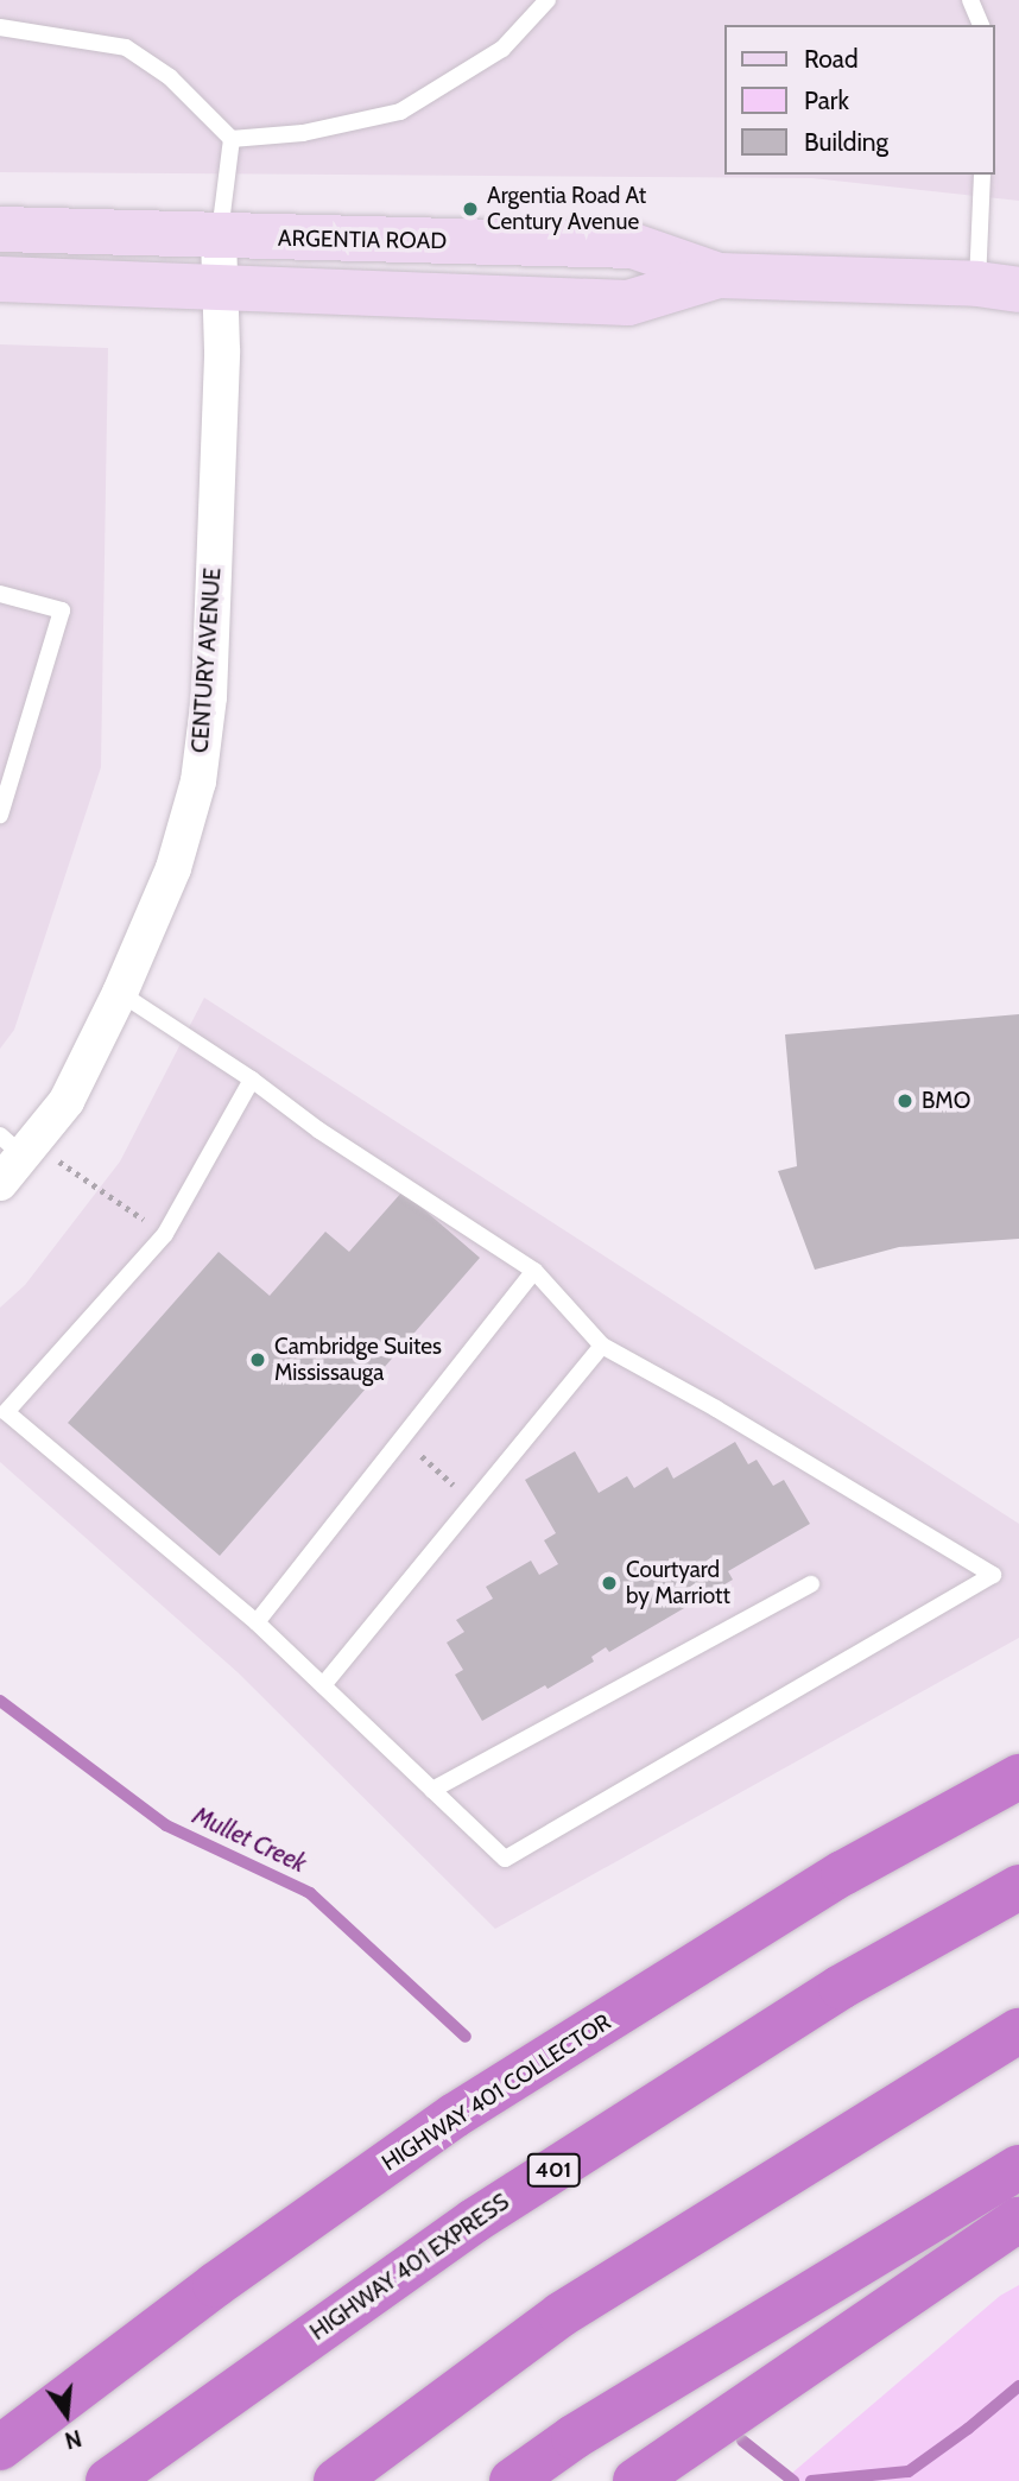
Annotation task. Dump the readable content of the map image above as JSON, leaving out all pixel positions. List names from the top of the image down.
{
  "streets": {
    "highway": ["HIGHWAY 401 COLLECTOR", "401", "HIGHWAY 401 EXPRESS"],
    "street": ["ARGENTIA ROAD", "CENTURY AVENUE"]
  },
  "crossings": [
    ["ARGENTIA ROAD", "CENTURY AVENUE"]
  ],
  "water": ["Mullet Creek"],
  "places": [
    "Argentia Road At Century Avenue",
    "BMO",
    "Cambridge Suites Mississauga",
    "Courtyard by Marriott"
  ],
  "legend": ["Road", "Park", "Building"],
  "north": "bottom"
}
